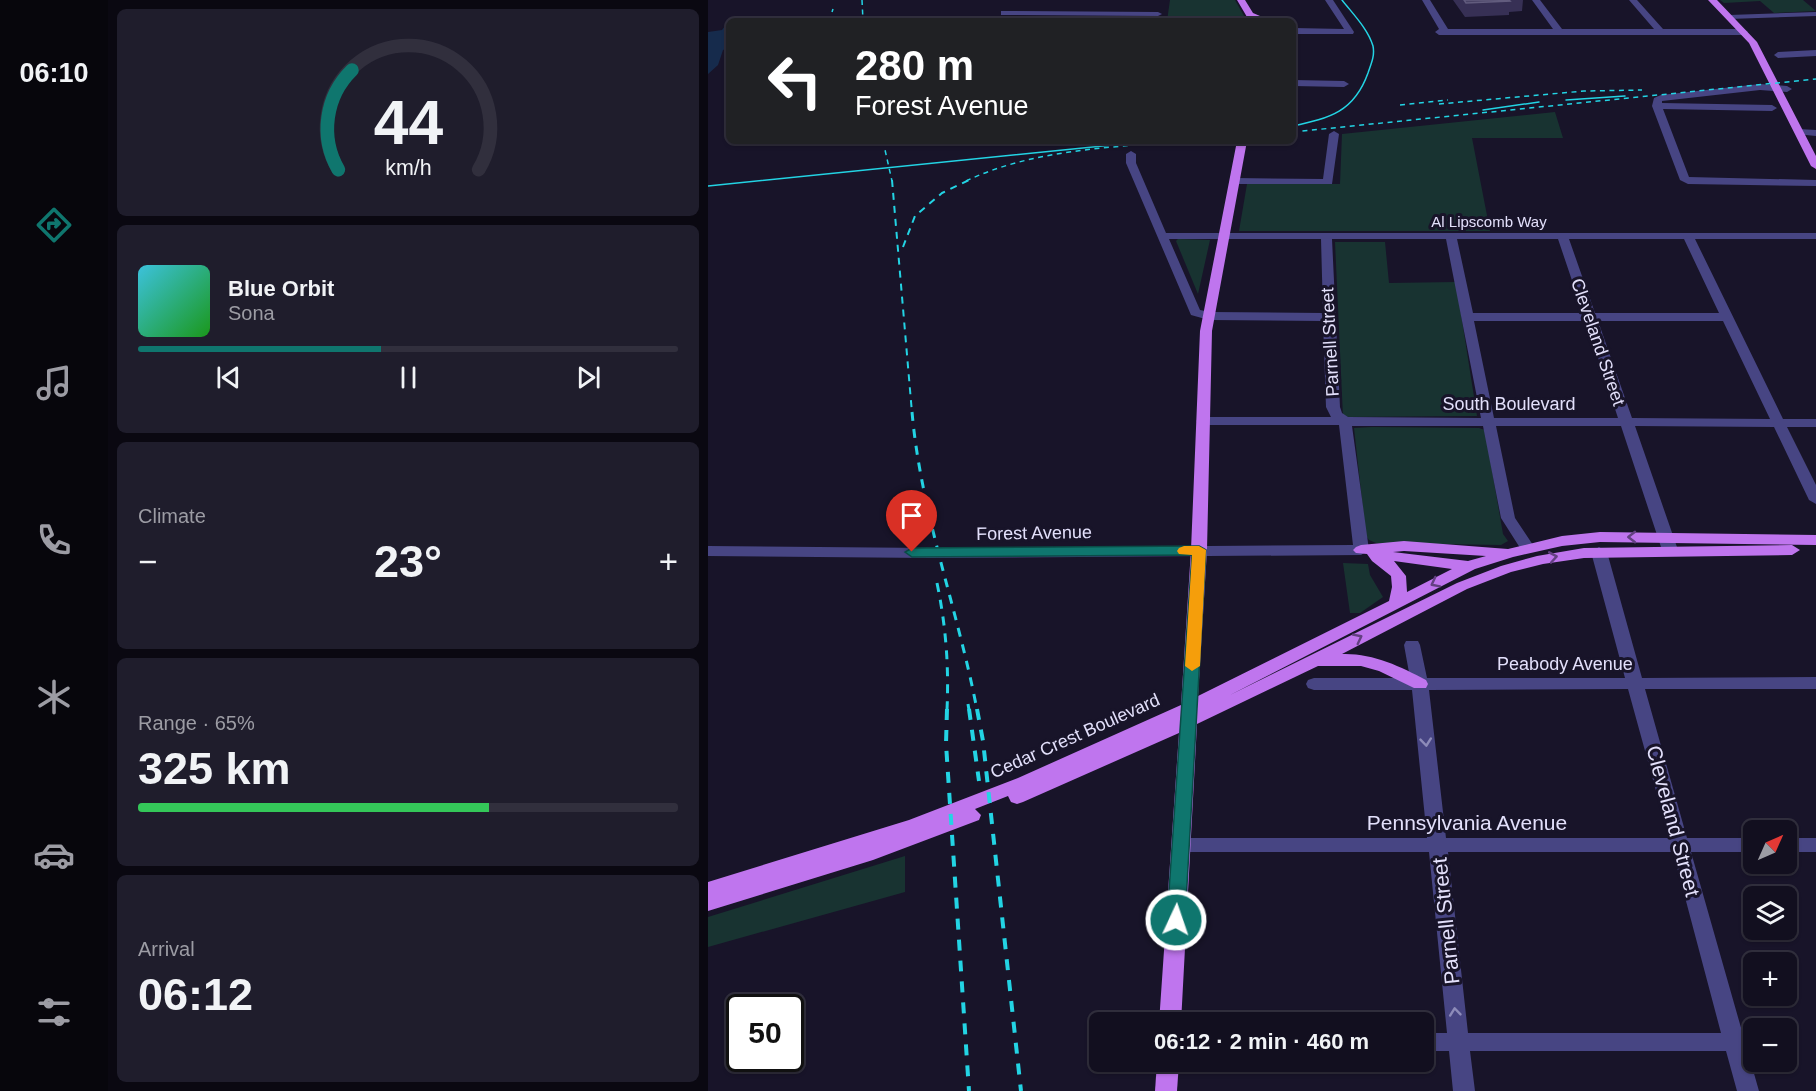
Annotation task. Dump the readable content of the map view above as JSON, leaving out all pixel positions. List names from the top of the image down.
{
  "streets": {
    "main road": ["Cedar Crest Boulevard"],
    "street": [
      "Al Lipscomb Way",
      "Parnell Street",
      "Cleveland Street",
      "South Boulevard",
      "Forest Avenue",
      "Peabody Avenue",
      "Pennsylvania Avenue"
    ]
  },
  "crossings": [
    ["Al Lipscomb Way", "Parnell Street"],
    ["Al Lipscomb Way", "Cleveland Street"],
    ["Parnell Street", "South Boulevard"],
    ["Parnell Street", "Forest Avenue"],
    ["Parnell Street", "Peabody Avenue"],
    ["Parnell Street", "Pennsylvania Avenue"],
    ["Cleveland Street", "South Boulevard"],
    ["Cleveland Street", "Peabody Avenue"],
    ["Cleveland Street", "Cedar Crest Boulevard"],
    ["Cleveland Street", "Pennsylvania Avenue"]
  ],
  "north": "top right",
  "page": {
    "tabs": "06:10",
    "turn": ["280 m", "Forest Avenue"],
    "song": ["Blue Orbit", "Sona"],
    "tile": [
      "Climate",
      ["Range · 65%", "325 km"],
      ["Arrival", "06:12"]
    ],
    "heat": ["−", "23°", "+"],
    "map_buttons": ["+", "−"],
    "limit": "50",
    "trip": "06:12 · 2 min · 460 m",
    "gauge": ["44", "km/h"]
  }
}
